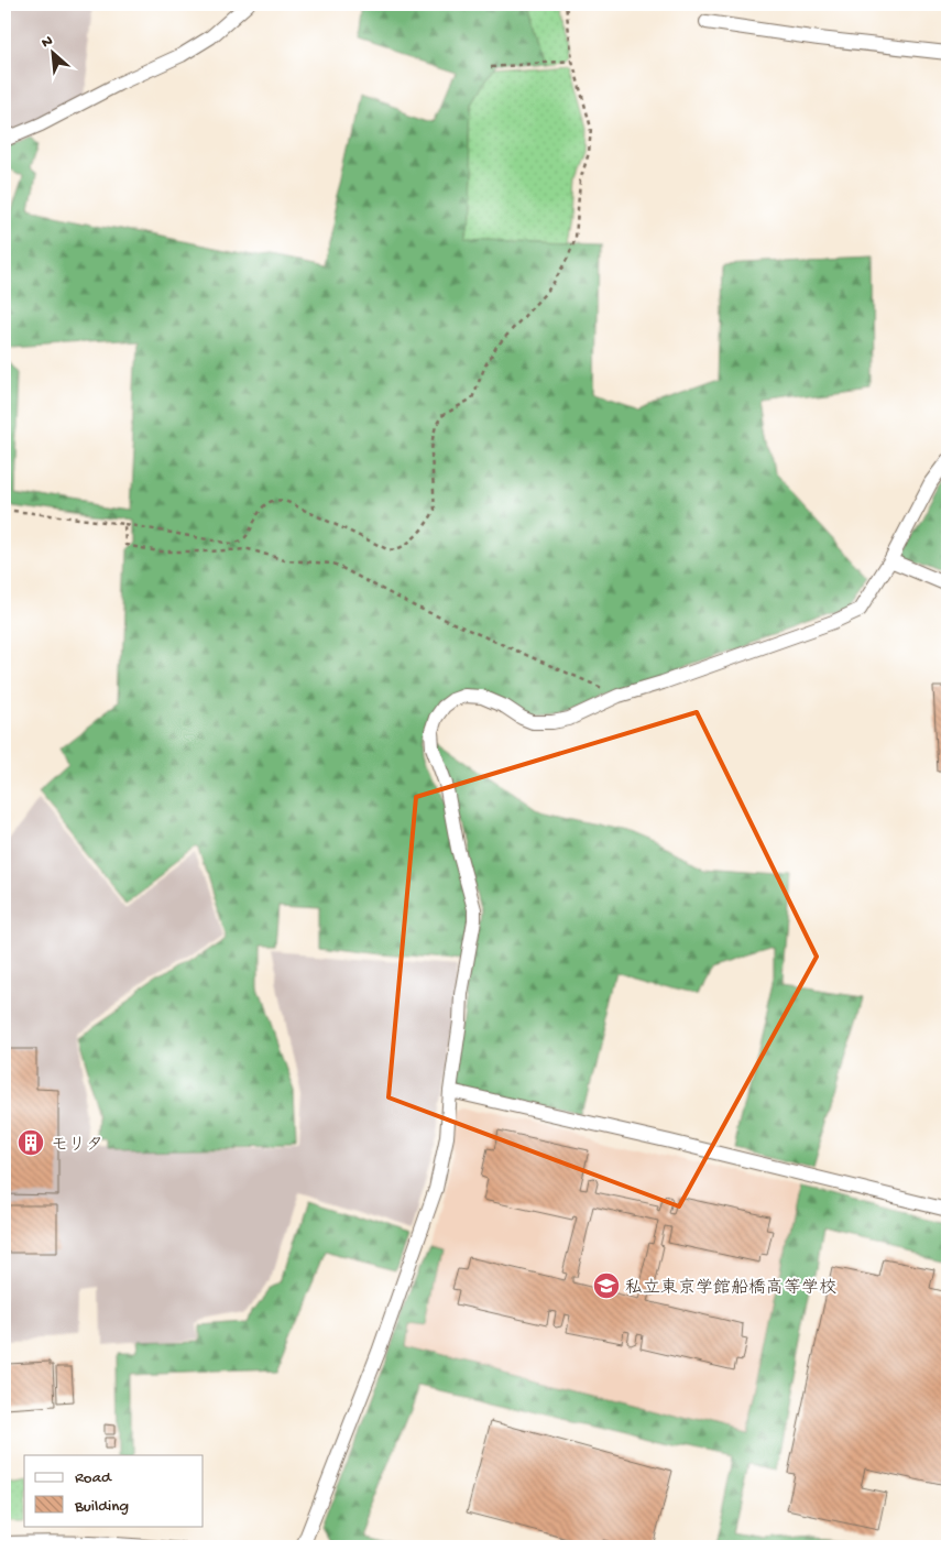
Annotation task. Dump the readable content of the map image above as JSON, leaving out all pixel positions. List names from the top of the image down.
{
  "places": {
    "building": ["モリタ"],
    "school or university": ["私立東京学館船橋高等学校"]
  },
  "legend": ["Road", "Building"],
  "north": "top left"
}
